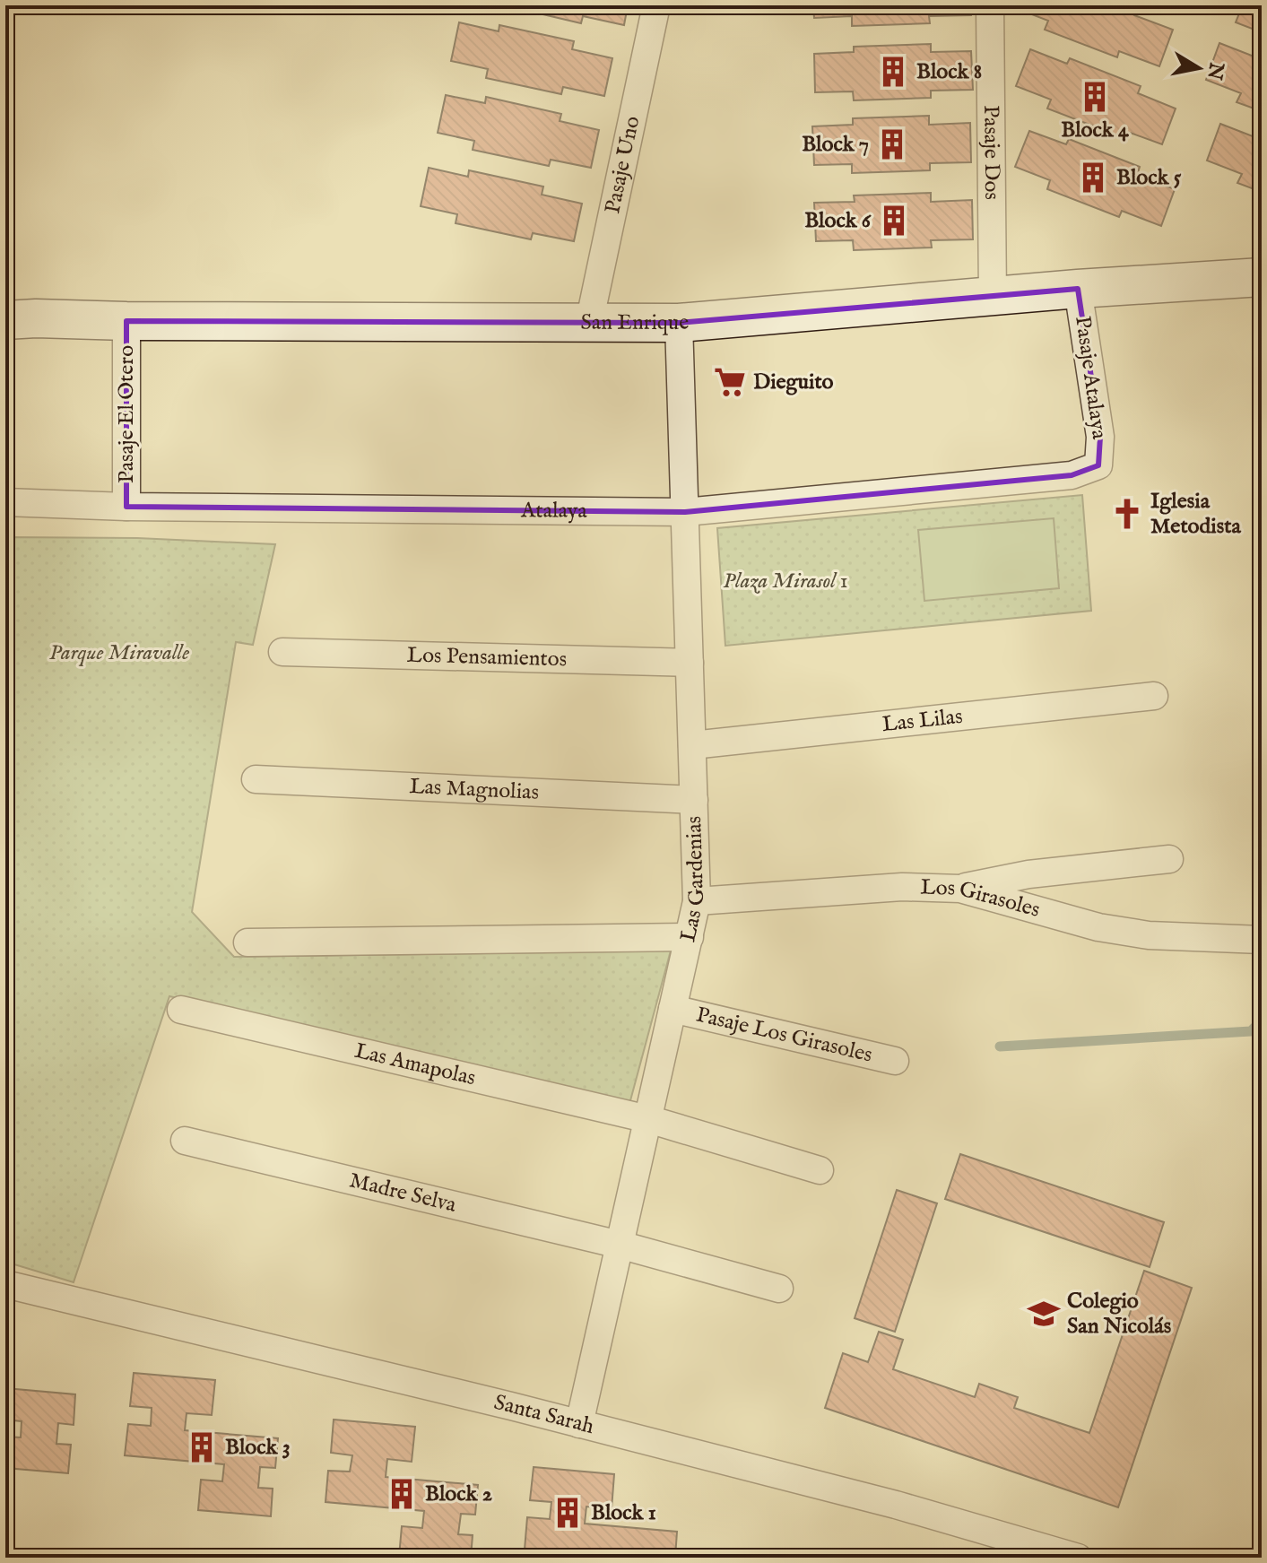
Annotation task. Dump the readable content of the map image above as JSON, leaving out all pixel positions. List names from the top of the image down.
{
  "streets": {
    "street": [
      "Pasaje Dos",
      "Pasaje Uno",
      "San Enrique",
      "Pasaje Atalaya",
      "Pasaje El Otero",
      "Atalaya",
      "Los Pensamientos",
      "Las Lilas",
      "Las Magnolias",
      "Las Gardenias",
      "Los Girasoles",
      "Pasaje Los Girasoles",
      "Las Amapolas",
      "Madre Selva",
      "Santa Sarah"
    ]
  },
  "crossings": [
    ["Pasaje Dos", "San Enrique"],
    ["Pasaje Uno", "San Enrique"],
    ["San Enrique", "Pasaje Atalaya"],
    ["San Enrique", "Pasaje El Otero"],
    ["San Enrique", "Las Gardenias"],
    ["Pasaje Atalaya", "Atalaya"],
    ["Pasaje El Otero", "Atalaya"],
    ["Atalaya", "Las Gardenias"],
    ["Los Pensamientos", "Las Gardenias"],
    ["Las Lilas", "Las Gardenias"],
    ["Las Magnolias", "Las Gardenias"],
    ["Las Gardenias", "Los Girasoles"],
    ["Las Gardenias", "Pasaje Los Girasoles"],
    ["Las Gardenias", "Las Amapolas"],
    ["Las Gardenias", "Madre Selva"],
    ["Las Gardenias", "Santa Sarah"]
  ],
  "parks": ["Plaza Mirasol 1", "Parque Miravalle"],
  "places": {
    "building": [
      "Block 8",
      "Block 4",
      "Block 7",
      "Block 5",
      "Block 6",
      "Block 3",
      "Block 2",
      "Block 1"
    ],
    "supermarket": ["Dieguito"],
    "church": ["Iglesia Metodista"],
    "school or university": ["Colegio San Nicolás"]
  },
  "north": "right"
}
